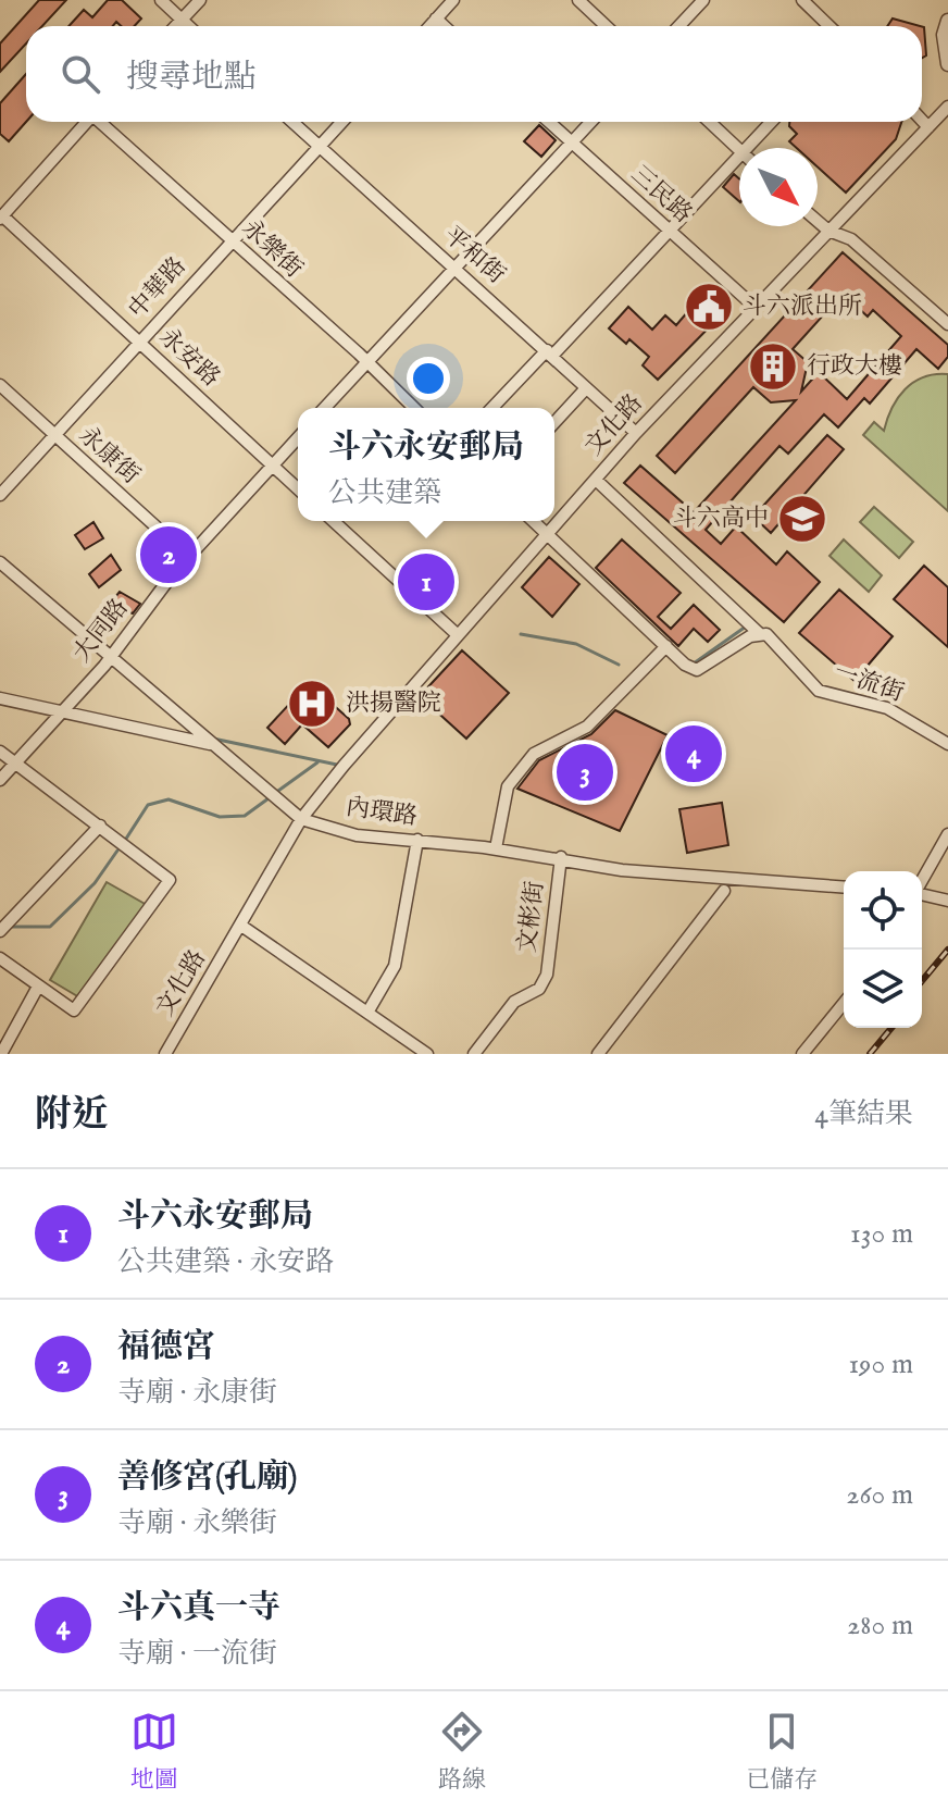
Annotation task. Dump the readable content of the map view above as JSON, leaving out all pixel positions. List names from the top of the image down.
{
  "streets": {
    "street": [
      "三民路",
      "永樂街",
      "平和街",
      "中華路",
      "永安路",
      "文化路",
      "永康街",
      "大同路",
      "一流街",
      "內環路",
      "文彬街"
    ]
  },
  "crossings": [
    ["三民路", "文化路"],
    ["永樂街", "中華路"],
    ["平和街", "中華路"],
    ["平和街", "文化路"],
    ["中華路", "永安路"],
    ["中華路", "永康街"],
    ["永安路", "大同路"],
    ["文化路", "一流街"],
    ["文化路", "內環路"],
    ["永康街", "大同路"],
    ["大同路", "內環路"],
    ["內環路", "文彬街"]
  ],
  "places": {
    "public building": ["斗六派出所"],
    "building": ["行政大樓"],
    "school or university": ["斗六高中"],
    "hospital": ["洪揚醫院"]
  },
  "north": "bottom right",
  "page": {
    "search": "搜尋地點",
    "popup": ["斗六永安郵局", "公共建築"],
    "pins": [
      "2",
      "1",
      "4",
      "3"
    ],
    "heading": ["附近", "4筆結果"],
    "list": [
      {
        "mark": "1",
        "name": "斗六永安郵局",
        "note": "公共建築 · 永安路",
        "value": "130 m"
      },
      {
        "mark": "2",
        "name": "福德宮",
        "note": "寺廟 · 永康街",
        "value": "190 m"
      },
      {
        "mark": "3",
        "name": "善修宮(孔廟)",
        "note": "寺廟 · 永樂街",
        "value": "260 m"
      },
      {
        "mark": "4",
        "name": "斗六真一寺",
        "note": "寺廟 · 一流街",
        "value": "280 m"
      }
    ],
    "nav": ["地圖", "路線", "已儲存"]
  }
}
